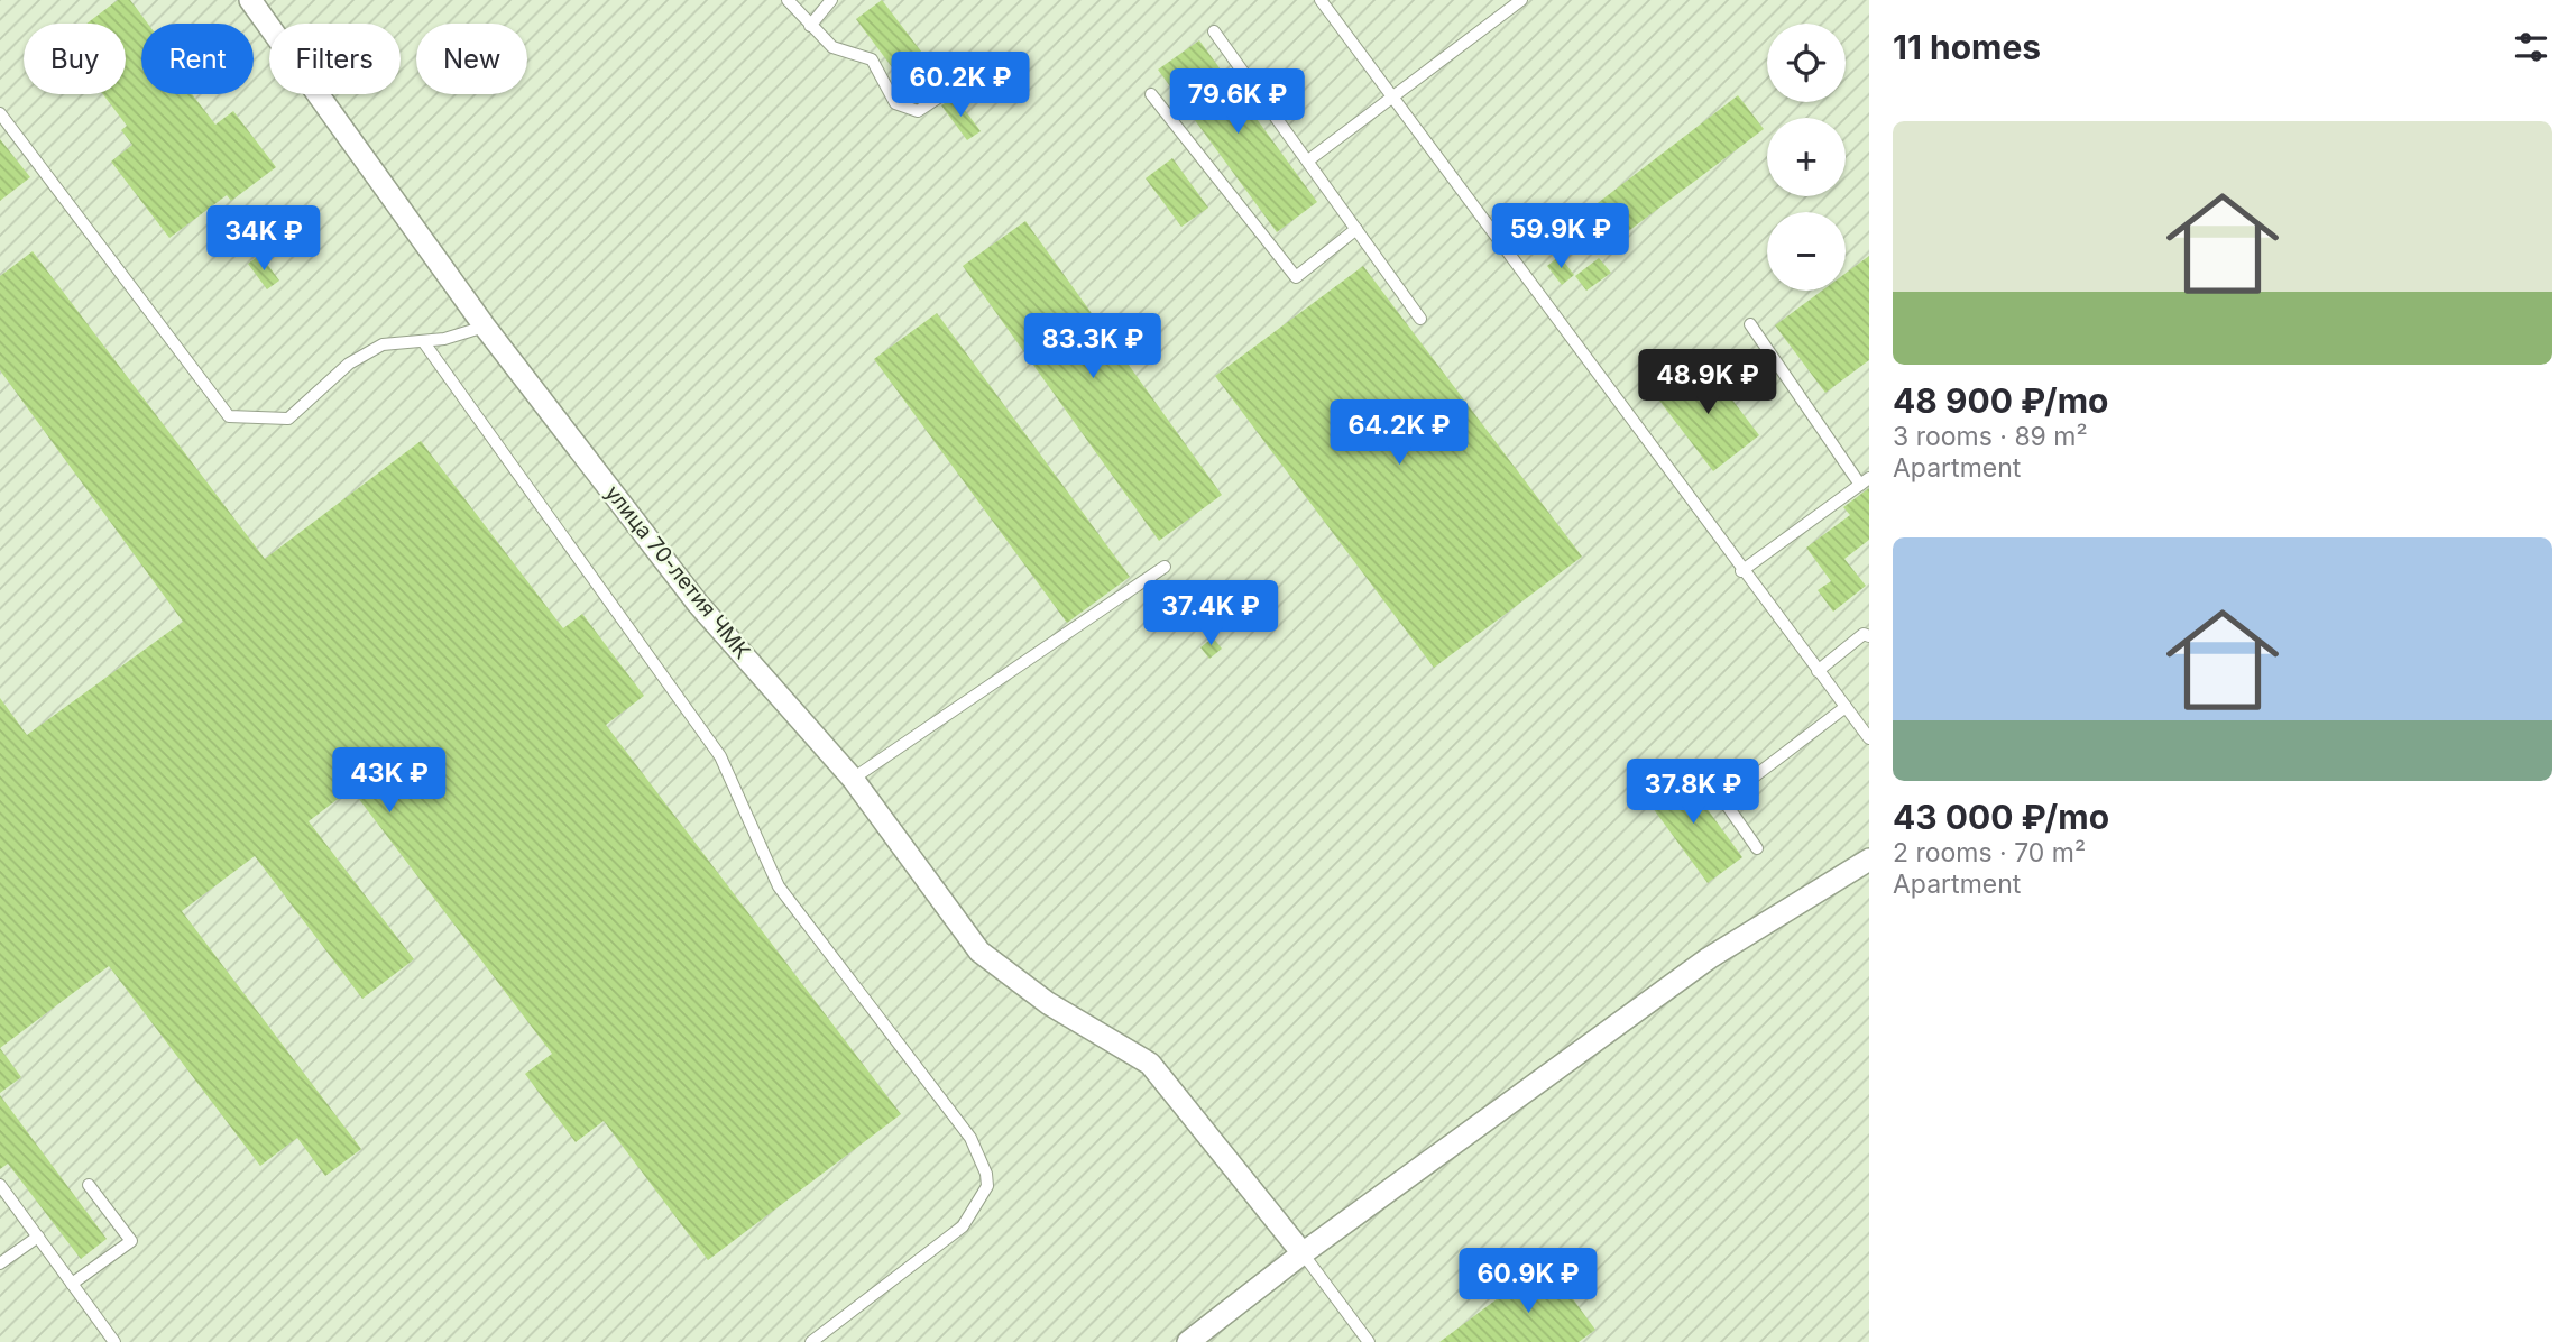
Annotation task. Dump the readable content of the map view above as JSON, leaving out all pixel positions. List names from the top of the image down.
{
  "streets": {
    "street": ["улица 70-летия ЧМК"]
  },
  "page": {
    "heading": "11 homes",
    "map_buttons": ["+", "−"],
    "chip": [
      "Buy",
      "Rent",
      "Filters",
      "New"
    ],
    "price": [
      "60.2K ₽",
      "79.6K ₽",
      "59.9K ₽",
      "34K ₽",
      "83.3K ₽",
      "48.9K ₽",
      "64.2K ₽",
      "37.4K ₽",
      "43K ₽",
      "37.8K ₽",
      "60.9K ₽"
    ],
    "list": [
      {
        "name": "48 900 ₽/mo",
        "note": "3 rooms · 89 m² · Apartment"
      },
      {
        "name": "43 000 ₽/mo",
        "note": "2 rooms · 70 m² · Apartment"
      }
    ]
  }
}
